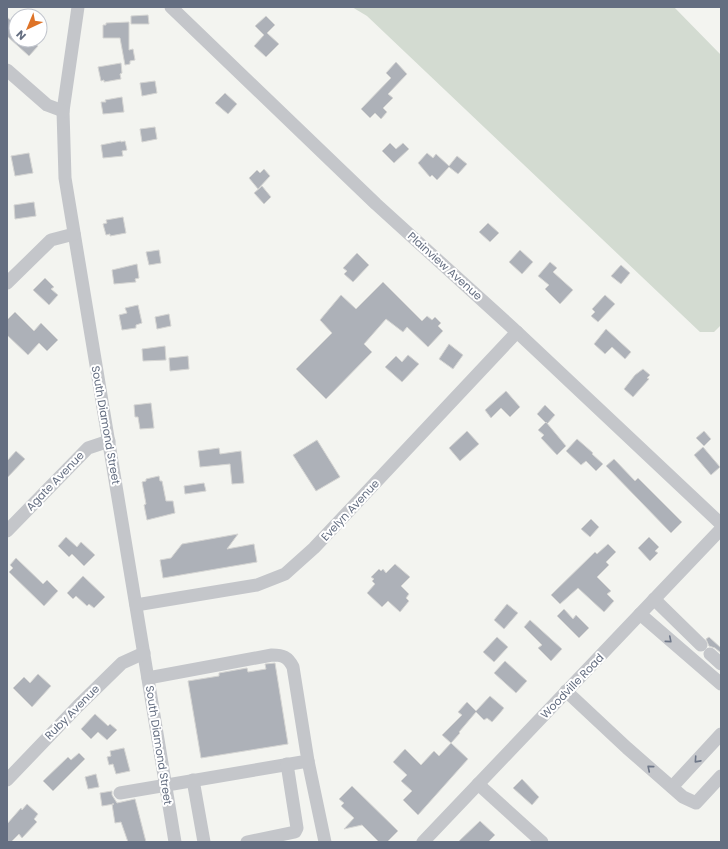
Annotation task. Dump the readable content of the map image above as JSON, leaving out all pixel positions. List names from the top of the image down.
{
  "streets": {
    "street": [
      "Plainview Avenue",
      "South Diamond Street",
      "Agate Avenue",
      "Evelyn Avenue",
      "Woodville Road",
      "Ruby Avenue"
    ]
  },
  "crossings": [
    ["Plainview Avenue", "Evelyn Avenue"],
    ["South Diamond Street", "Agate Avenue"],
    ["South Diamond Street", "Evelyn Avenue"],
    ["South Diamond Street", "Ruby Avenue"]
  ],
  "north": "bottom left"
}
